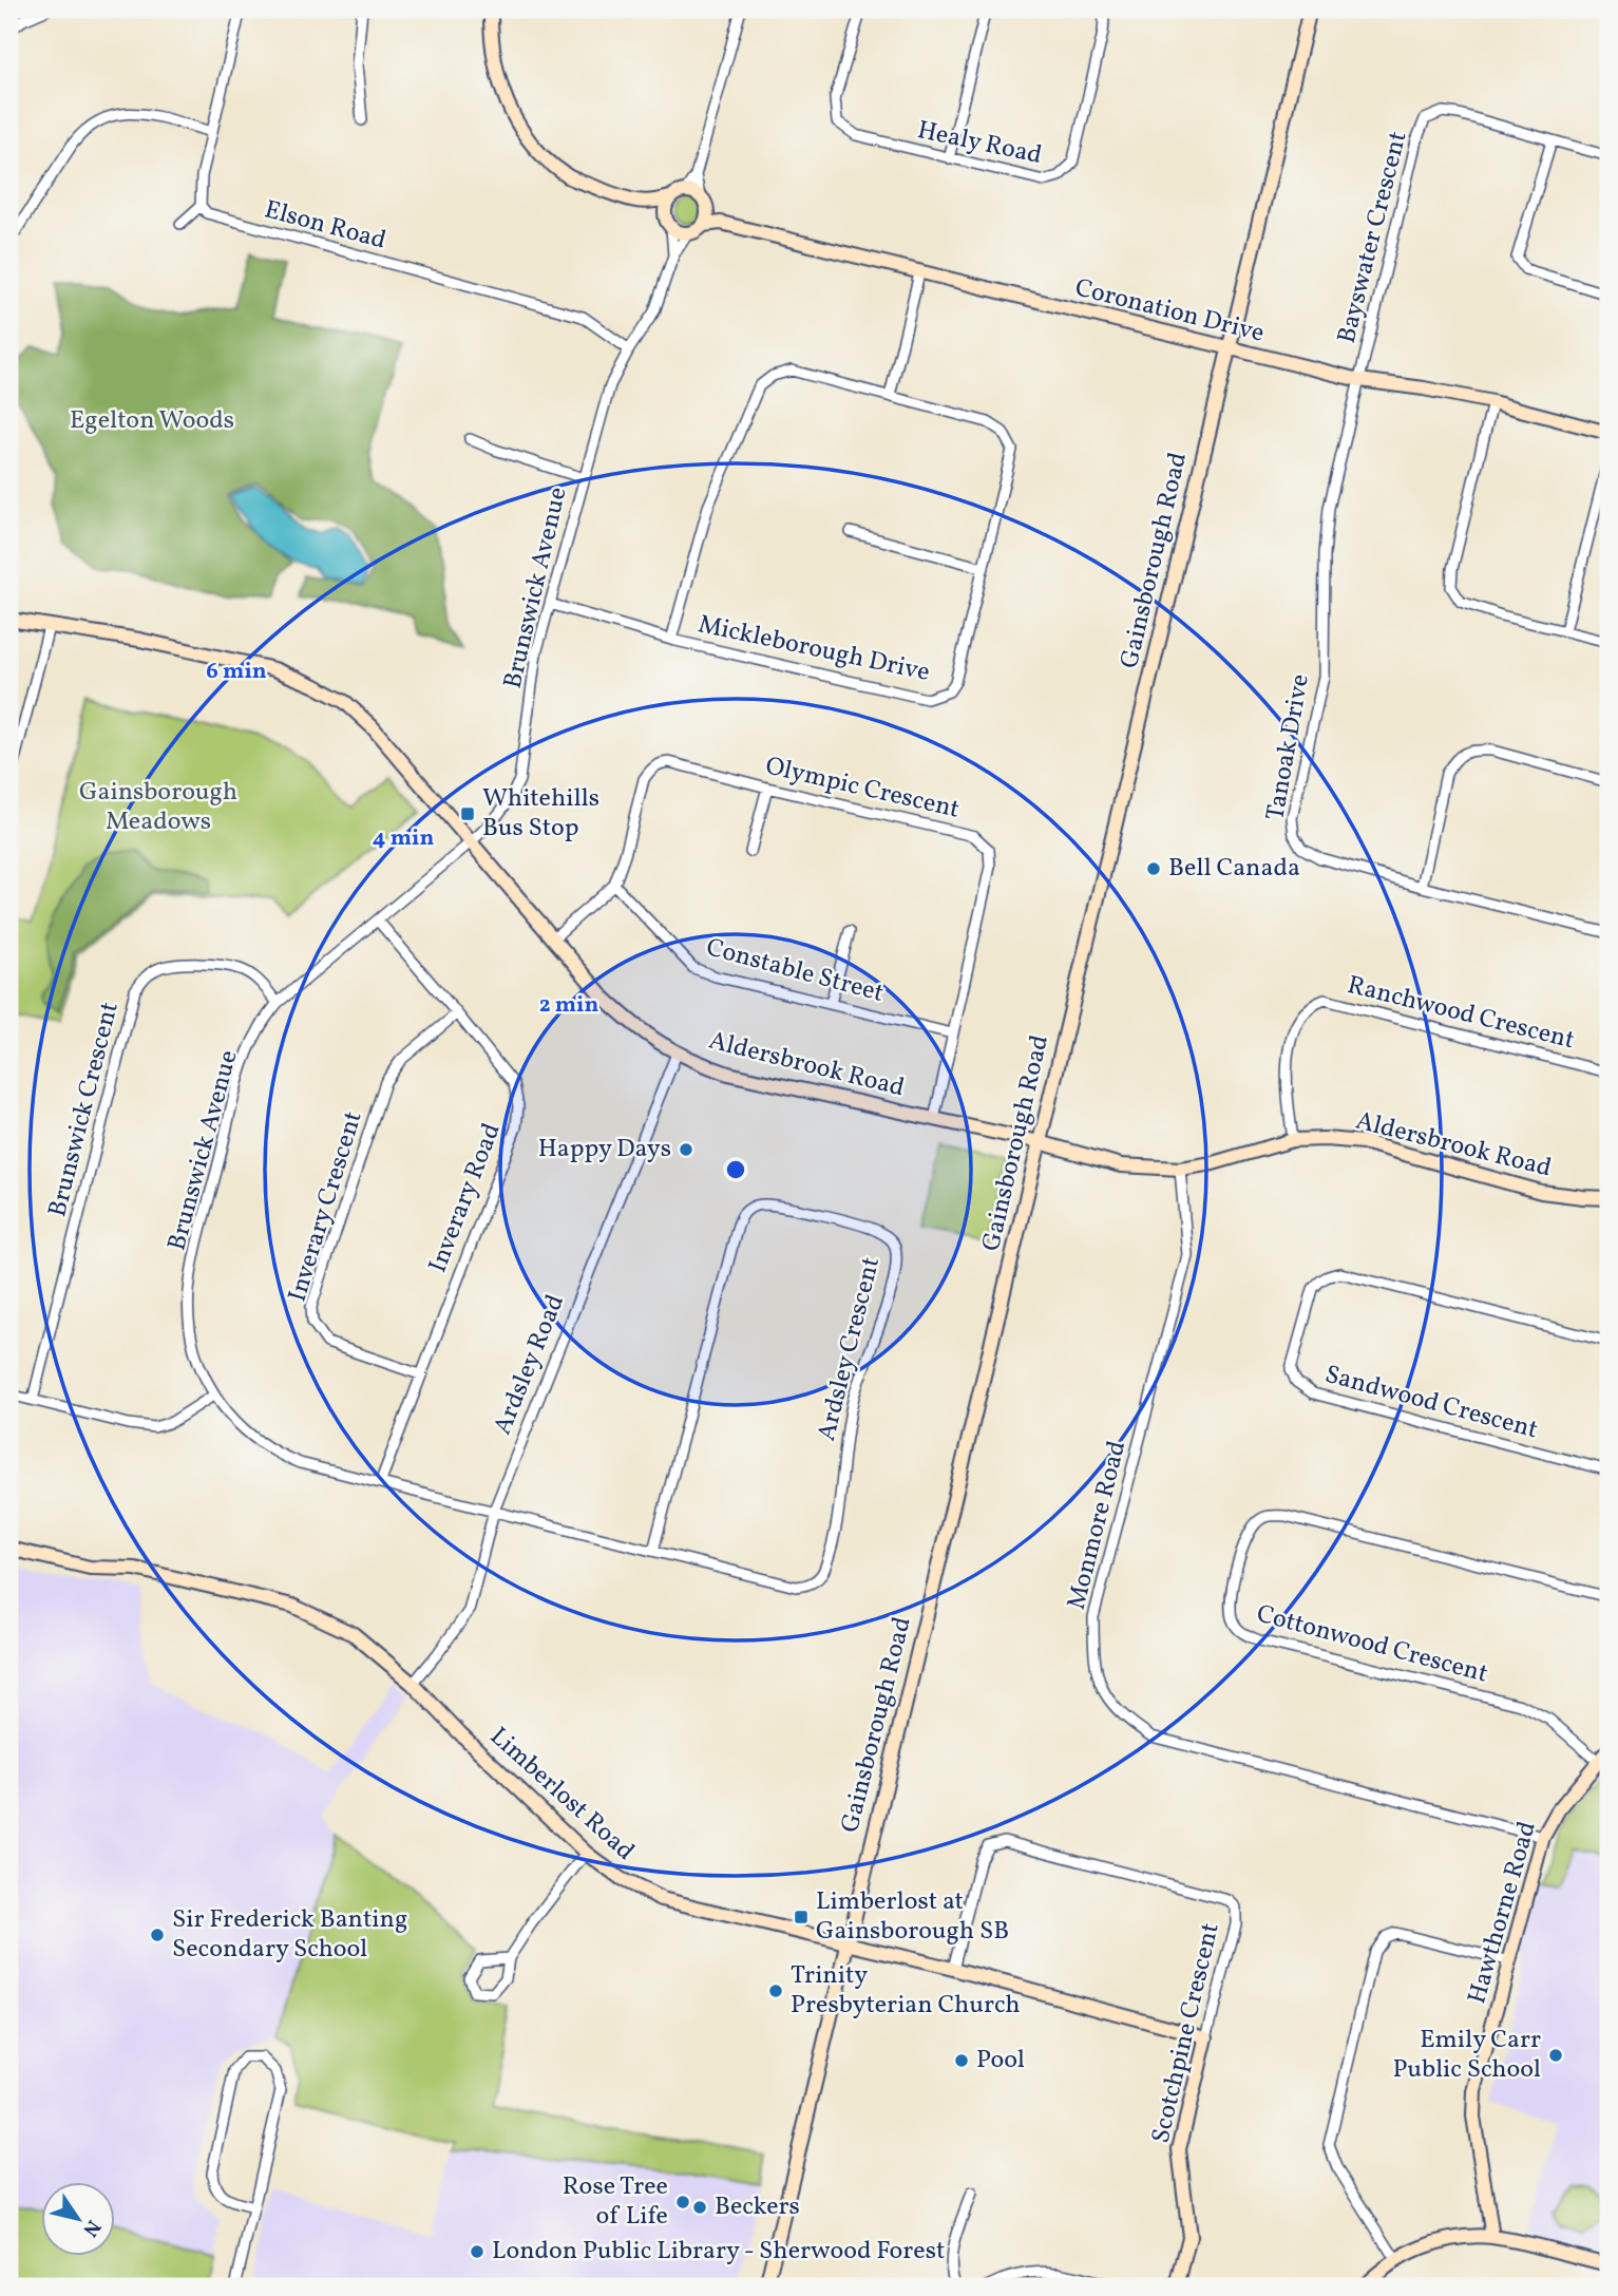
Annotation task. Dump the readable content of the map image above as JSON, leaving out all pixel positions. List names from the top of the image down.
{
  "streets": {
    "street": [
      "Healy Road",
      "Elson Road",
      "Bayswater Crescent",
      "Coronation Drive",
      "Gainsborough Road",
      "Brunswick Avenue",
      "Mickleborough Drive",
      "Tanoak Drive",
      "Olympic Crescent",
      "Constable Street",
      "Ranchwood Crescent",
      "Aldersbrook Road",
      "Brunswick Crescent",
      "Inverary Road",
      "Inverary Crescent",
      "Ardsley Crescent",
      "Ardsley Road",
      "Sandwood Crescent",
      "Monmore Road",
      "Cottonwood Crescent",
      "Limberlost Road",
      "Hawthorne Road",
      "Scotchpine Crescent"
    ]
  },
  "crossings": [
    ["Elson Road", "Brunswick Avenue"],
    ["Bayswater Crescent", "Coronation Drive"],
    ["Bayswater Crescent", "Tanoak Drive"],
    ["Coronation Drive", "Gainsborough Road"],
    ["Coronation Drive", "Brunswick Avenue"],
    ["Coronation Drive", "Tanoak Drive"],
    ["Gainsborough Road", "Aldersbrook Road"],
    ["Gainsborough Road", "Limberlost Road"],
    ["Brunswick Avenue", "Mickleborough Drive"],
    ["Brunswick Avenue", "Aldersbrook Road"],
    ["Brunswick Avenue", "Brunswick Crescent"],
    ["Brunswick Avenue", "Inverary Road"],
    ["Brunswick Avenue", "Ardsley Crescent"],
    ["Brunswick Avenue", "Ardsley Road"],
    ["Olympic Crescent", "Constable Street"],
    ["Olympic Crescent", "Aldersbrook Road"],
    ["Ranchwood Crescent", "Aldersbrook Road"],
    ["Aldersbrook Road", "Ardsley Road"],
    ["Aldersbrook Road", "Monmore Road"],
    ["Inverary Road", "Inverary Crescent"],
    ["Ardsley Crescent", "Ardsley Road"],
    ["Ardsley Road", "Limberlost Road"],
    ["Monmore Road", "Hawthorne Road"],
    ["Cottonwood Crescent", "Hawthorne Road"],
    ["Limberlost Road", "Scotchpine Crescent"]
  ],
  "parks": ["Egelton Woods", "Gainsborough Meadows"],
  "places": {
    "transit": ["Whitehills Bus Stop", "Limberlost at Gainsborough SB"],
    "other": [
      "Bell Canada",
      "Happy Days",
      "Sir Frederick Banting Secondary School",
      "Trinity Presbyterian Church",
      "Emily Carr Public School",
      "Pool",
      "Rose Tree of Life",
      "Beckers",
      "London Public Library - Sherwood Forest"
    ]
  },
  "north": "bottom right",
  "rings": ["6 min", "4 min", "2 min"]
}
